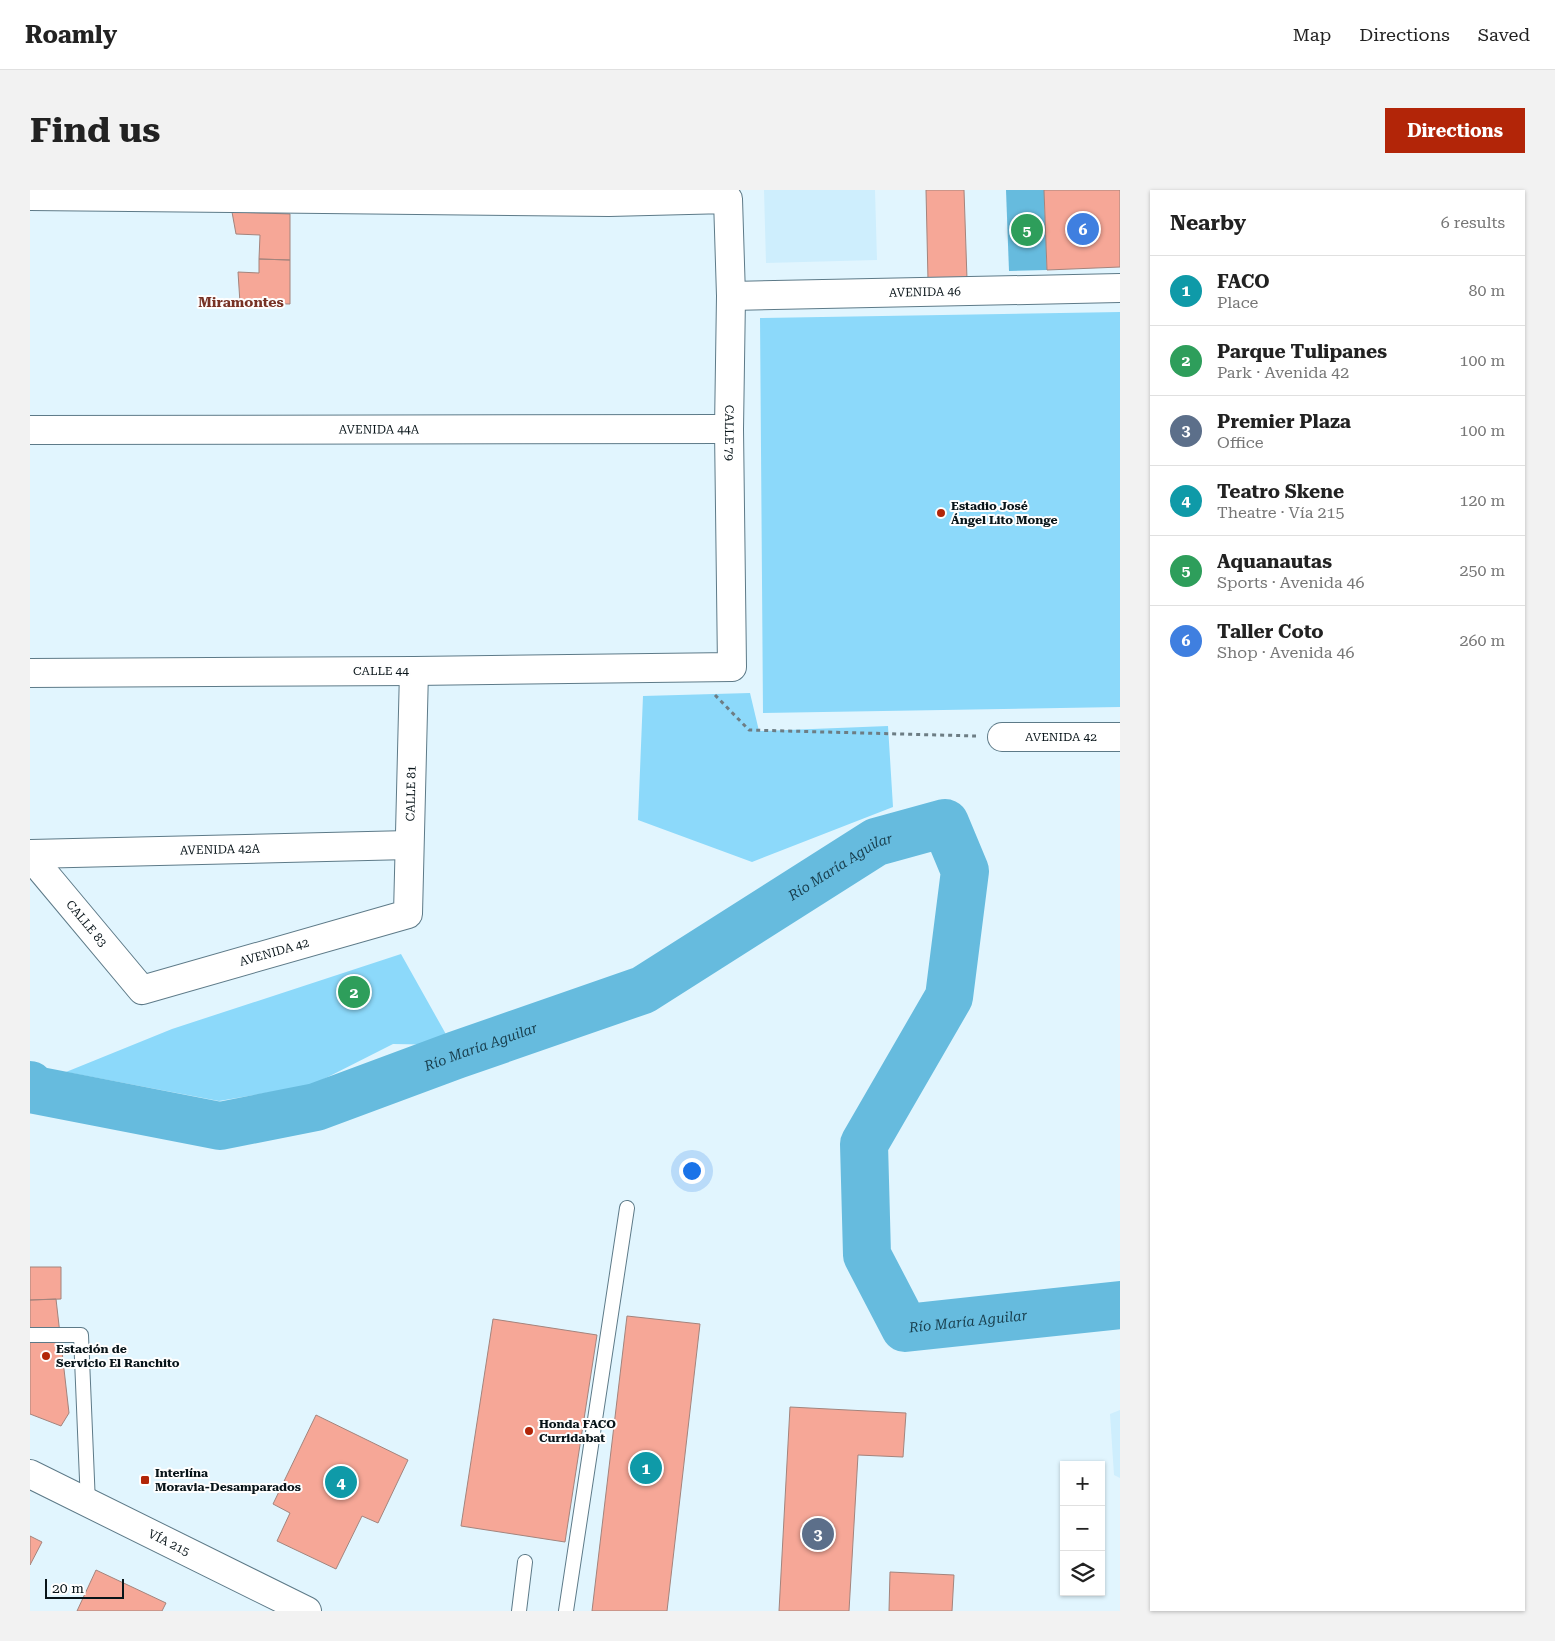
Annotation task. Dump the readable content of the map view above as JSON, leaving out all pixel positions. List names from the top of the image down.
{
  "streets": {
    "street": [
      "AVENIDA 46",
      "AVENIDA 44A",
      "CALLE 79",
      "CALLE 44",
      "AVENIDA 42",
      "CALLE 81",
      "AVENIDA 42A",
      "CALLE 83",
      "VÍA 215"
    ]
  },
  "crossings": [
    ["AVENIDA 46", "CALLE 79"],
    ["AVENIDA 44A", "CALLE 79"],
    ["CALLE 79", "CALLE 44"],
    ["CALLE 44", "CALLE 81"],
    ["AVENIDA 42", "CALLE 81"],
    ["AVENIDA 42", "CALLE 83"],
    ["CALLE 81", "AVENIDA 42A"],
    ["AVENIDA 42A", "CALLE 83"]
  ],
  "districts": ["Miramontes"],
  "water": ["Río María Aguilar"],
  "places": {
    "other": ["Estadio José Ángel Lito Monge", "Estación de Servicio El Ranchito", "Honda FACO Curridabat"],
    "transit": ["Interlína Moravia-Desamparados"]
  },
  "scale_bar": "20 m",
  "page": {
    "header": "Roamly",
    "nav": ["Map", "Directions", "Saved"],
    "buttons": "Directions",
    "title": "Find us",
    "heading": ["Nearby", "6 results"],
    "pins": [
      "6",
      "5",
      "2",
      "1",
      "4",
      "3"
    ],
    "list": [
      {
        "mark": "1",
        "name": "FACO",
        "note": "Place",
        "value": "80 m"
      },
      {
        "mark": "2",
        "name": "Parque Tulipanes",
        "note": "Park · Avenida 42",
        "value": "100 m"
      },
      {
        "mark": "3",
        "name": "Premier Plaza",
        "note": "Office",
        "value": "100 m"
      },
      {
        "mark": "4",
        "name": "Teatro Skene",
        "note": "Theatre · Vía 215",
        "value": "120 m"
      },
      {
        "mark": "5",
        "name": "Aquanautas",
        "note": "Sports · Avenida 46",
        "value": "250 m"
      },
      {
        "mark": "6",
        "name": "Taller Coto",
        "note": "Shop · Avenida 46",
        "value": "260 m"
      }
    ],
    "map_buttons": ["+", "−"],
    "scale": "20 m"
  }
}
